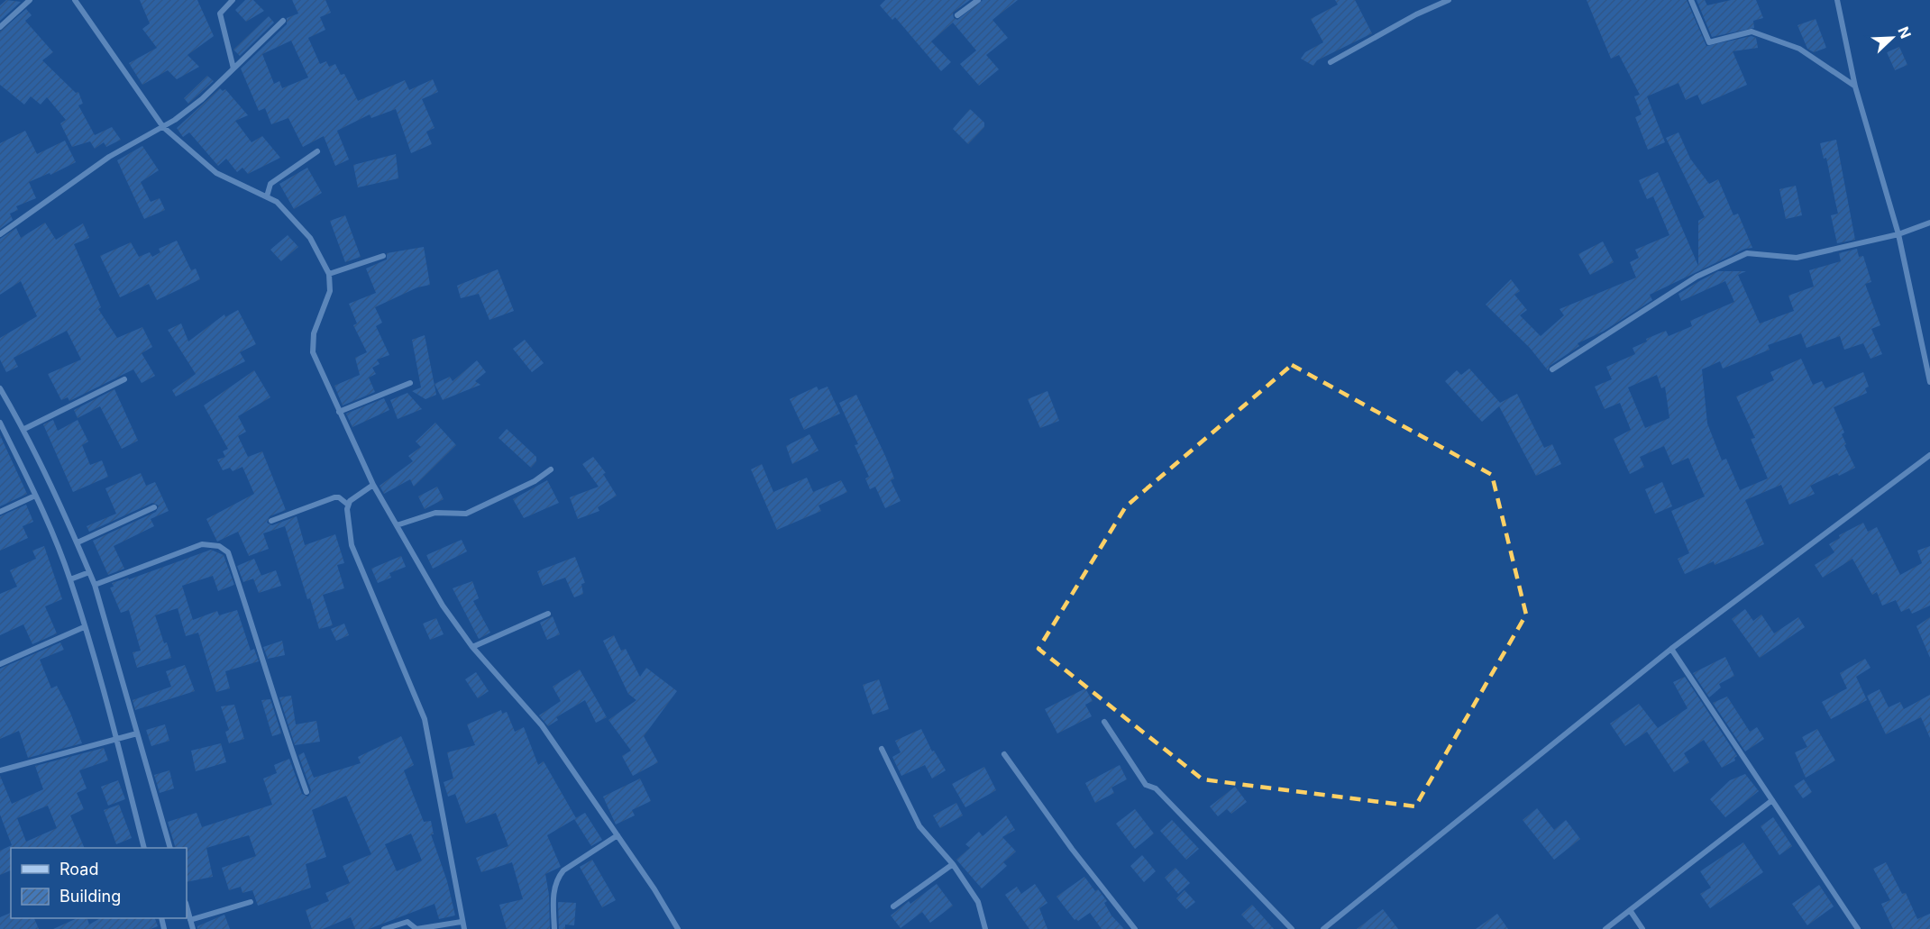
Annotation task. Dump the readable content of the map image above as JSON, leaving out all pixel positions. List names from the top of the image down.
{
  "legend": ["Road", "Building"],
  "north": "top right"
}
